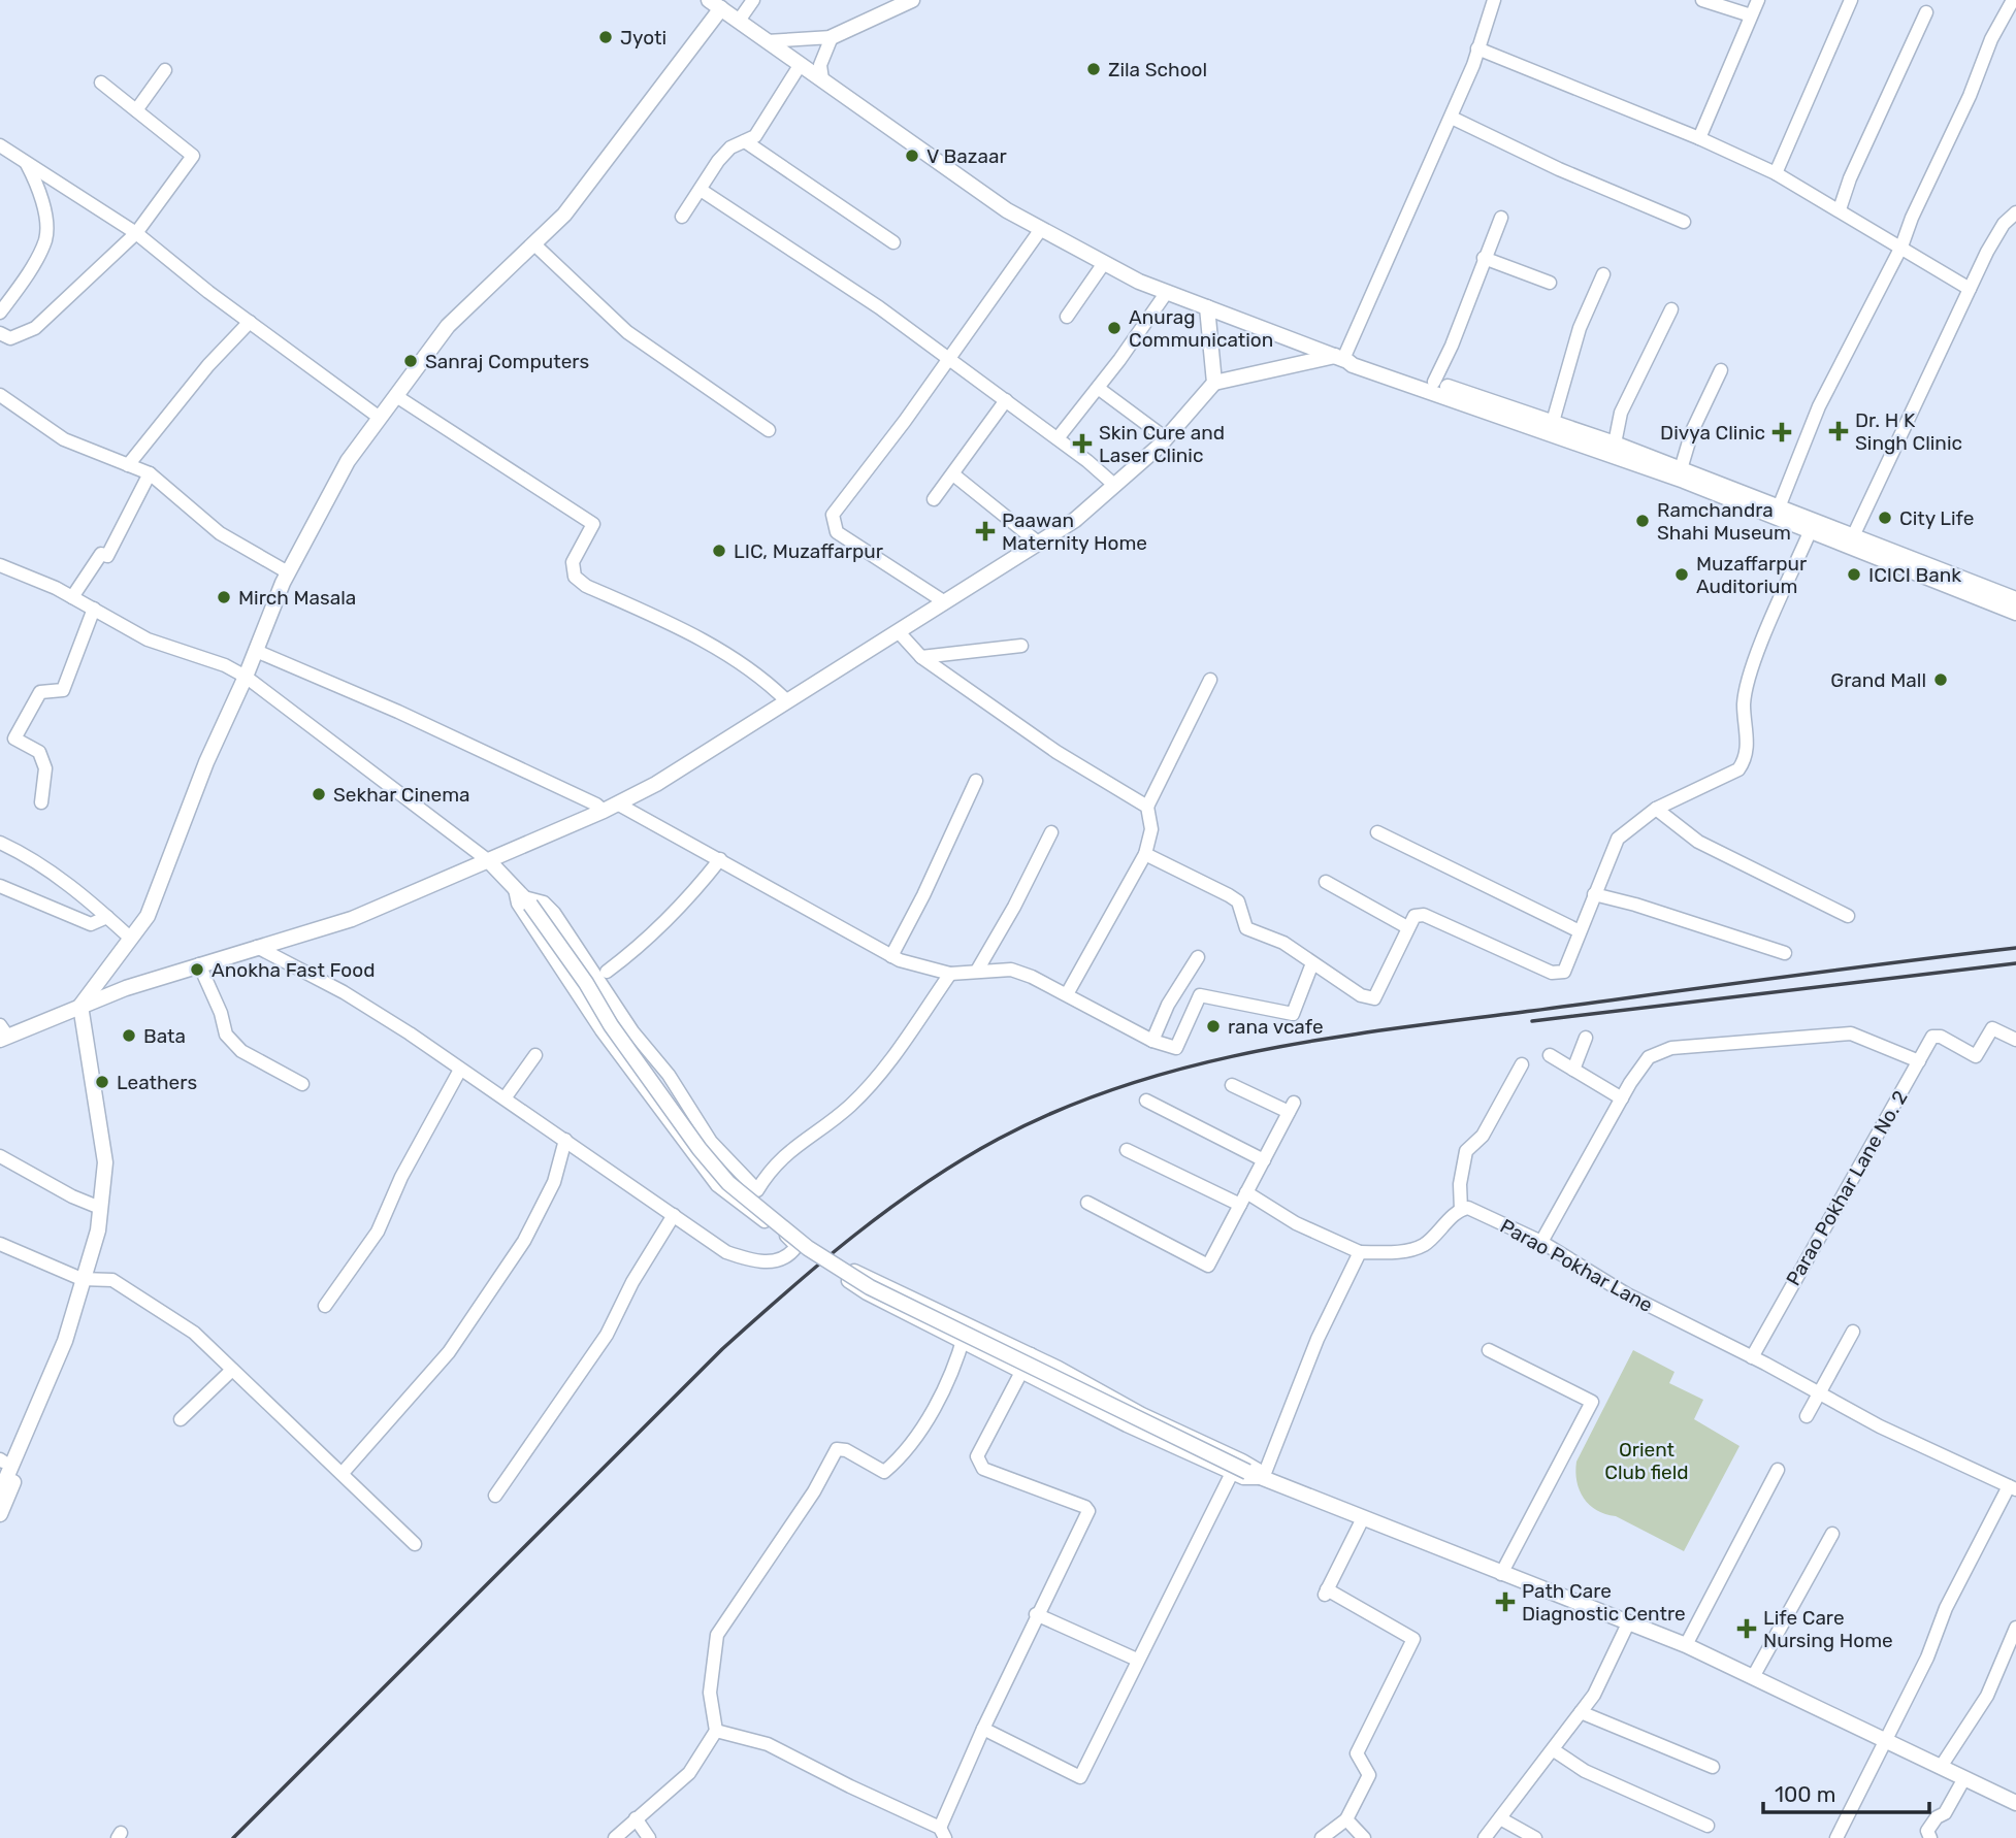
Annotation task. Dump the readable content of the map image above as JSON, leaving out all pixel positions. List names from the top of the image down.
{
  "streets": {
    "street": ["Parao Pokhar Lane No. 2", "Parao Pokhar Lane"]
  },
  "crossings": [
    ["Parao Pokhar Lane No. 2", "Parao Pokhar Lane"]
  ],
  "parks": ["Orient Club field"],
  "places": {
    "other": [
      "Jyoti",
      "Zila School",
      "V Bazaar",
      "Anurag Communication",
      "Sanraj Computers",
      "City Life",
      "Ramchandra Shahi Museum",
      "LIC, Muzaffarpur",
      "Muzaffarpur Auditorium",
      "ICICI Bank",
      "Mirch Masala",
      "Grand Mall",
      "Sekhar Cinema",
      "Anokha Fast Food",
      "rana vcafe",
      "Bata",
      "Leathers"
    ],
    "health": [
      "Dr. H K Singh Clinic",
      "Divya Clinic",
      "Skin Cure and Laser Clinic",
      "Paawan Maternity Home",
      "Path Care Diagnostic Centre",
      "Life Care Nursing Home"
    ]
  },
  "scale_bar": "100 m"
}
